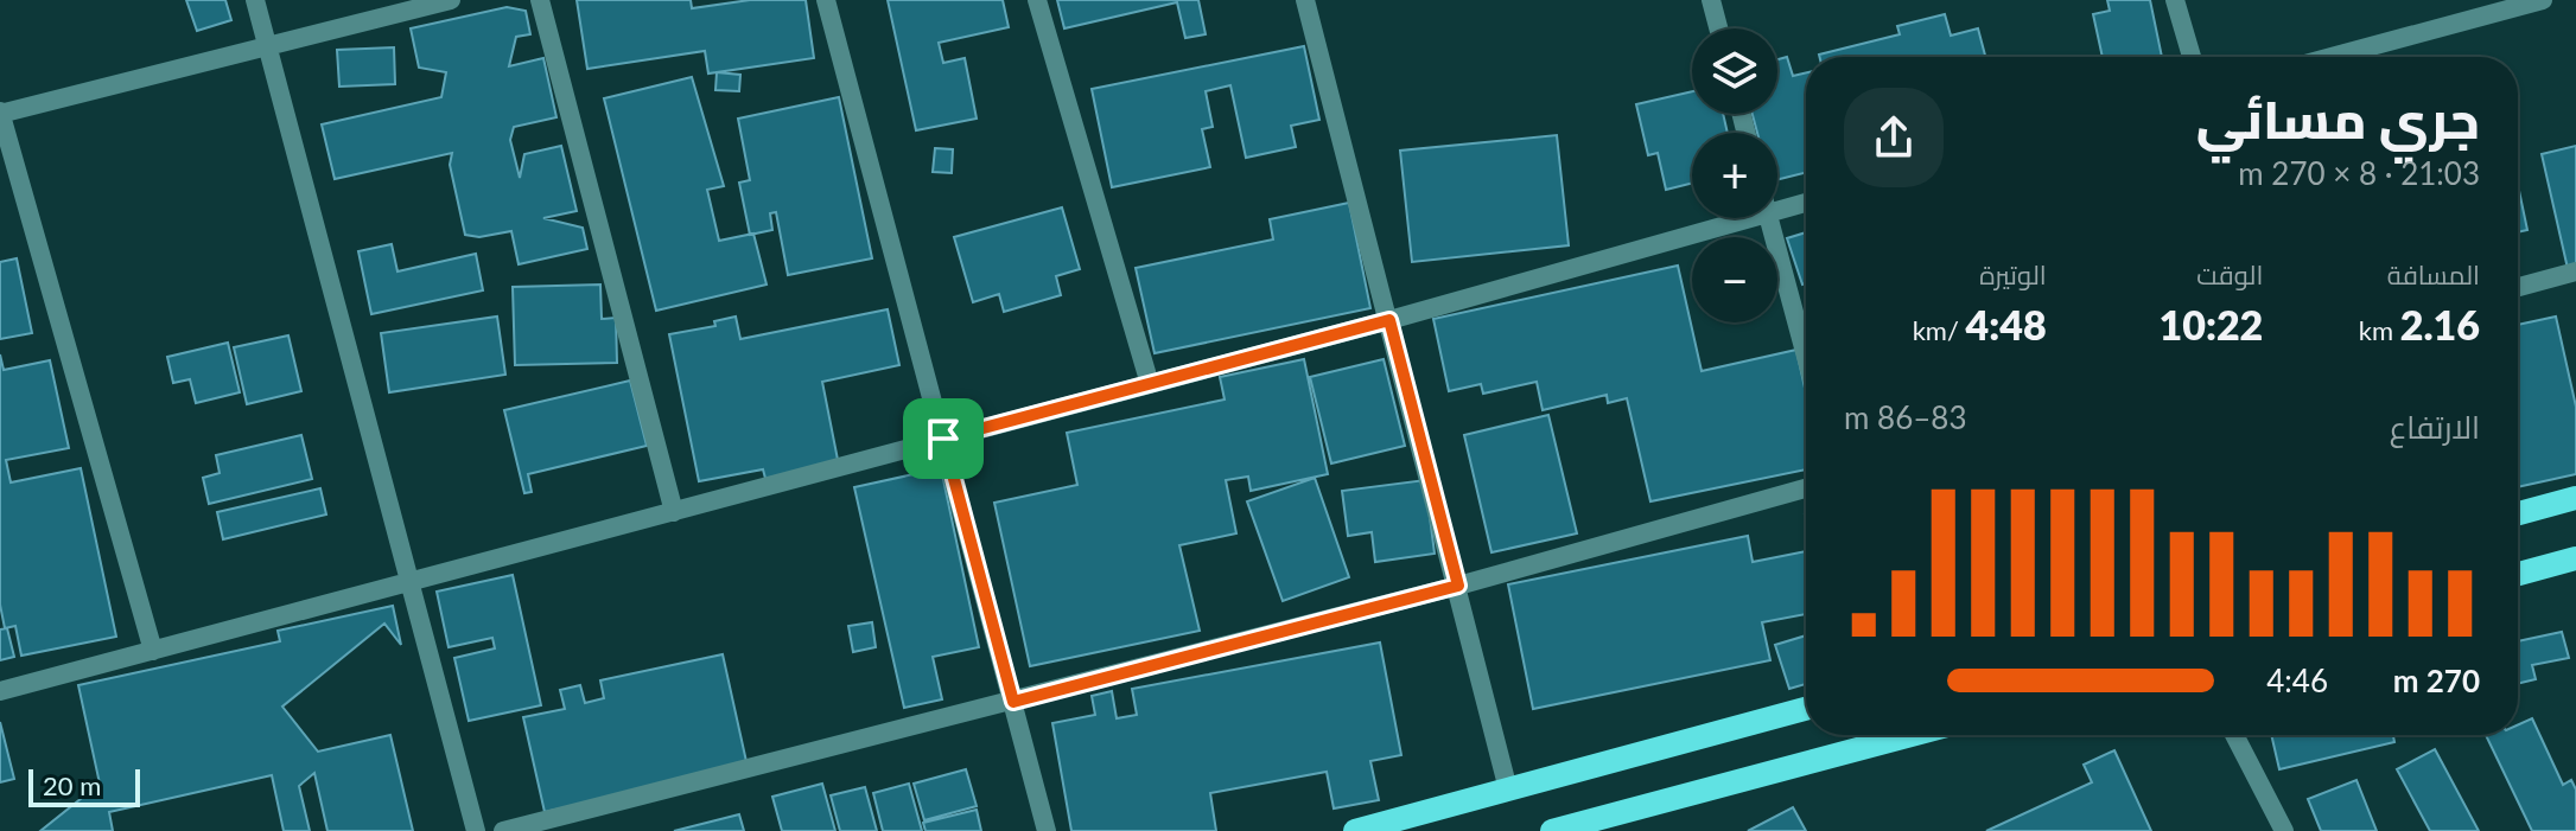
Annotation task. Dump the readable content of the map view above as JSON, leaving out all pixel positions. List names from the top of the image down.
{
  "scale_bar": "20 m",
  "page": {
    "map_buttons": ["+", "−"],
    "heading": ["جري مسائي", "21:03 · 8 × 270 m"],
    "stats": [
      ["المسافة", "2.16 km"],
      ["الوقت", "10:22"],
      ["الوتيرة", "4:48 /km"]
    ],
    "chart": ["الارتفاع", "83–86 m"],
    "list": [
      {
        "name": "270 m",
        "note": "4:46"
      }
    ],
    "scale": "20 m"
  }
}
